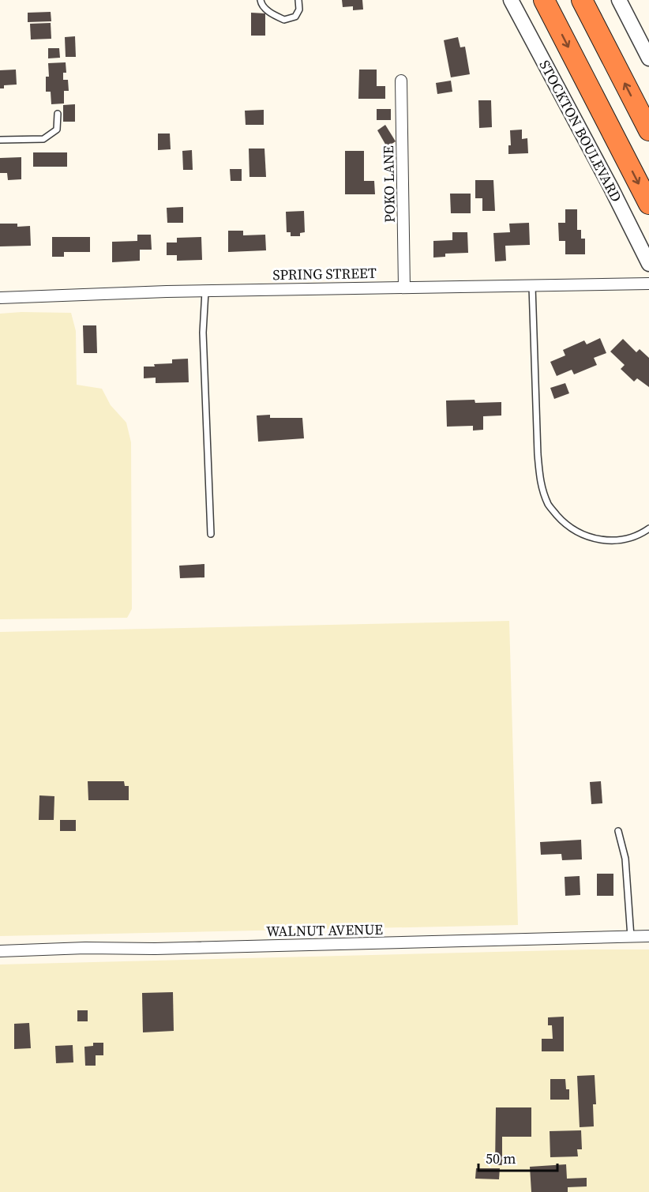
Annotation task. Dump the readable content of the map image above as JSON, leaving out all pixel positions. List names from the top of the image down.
{
  "streets": {
    "street": [
      "STOCKTON BOULEVARD",
      "POKO LANE",
      "SPRING STREET",
      "WALNUT AVENUE"
    ]
  },
  "crossings": [
    ["POKO LANE", "SPRING STREET"]
  ],
  "scale_bar": "50 m"
}
